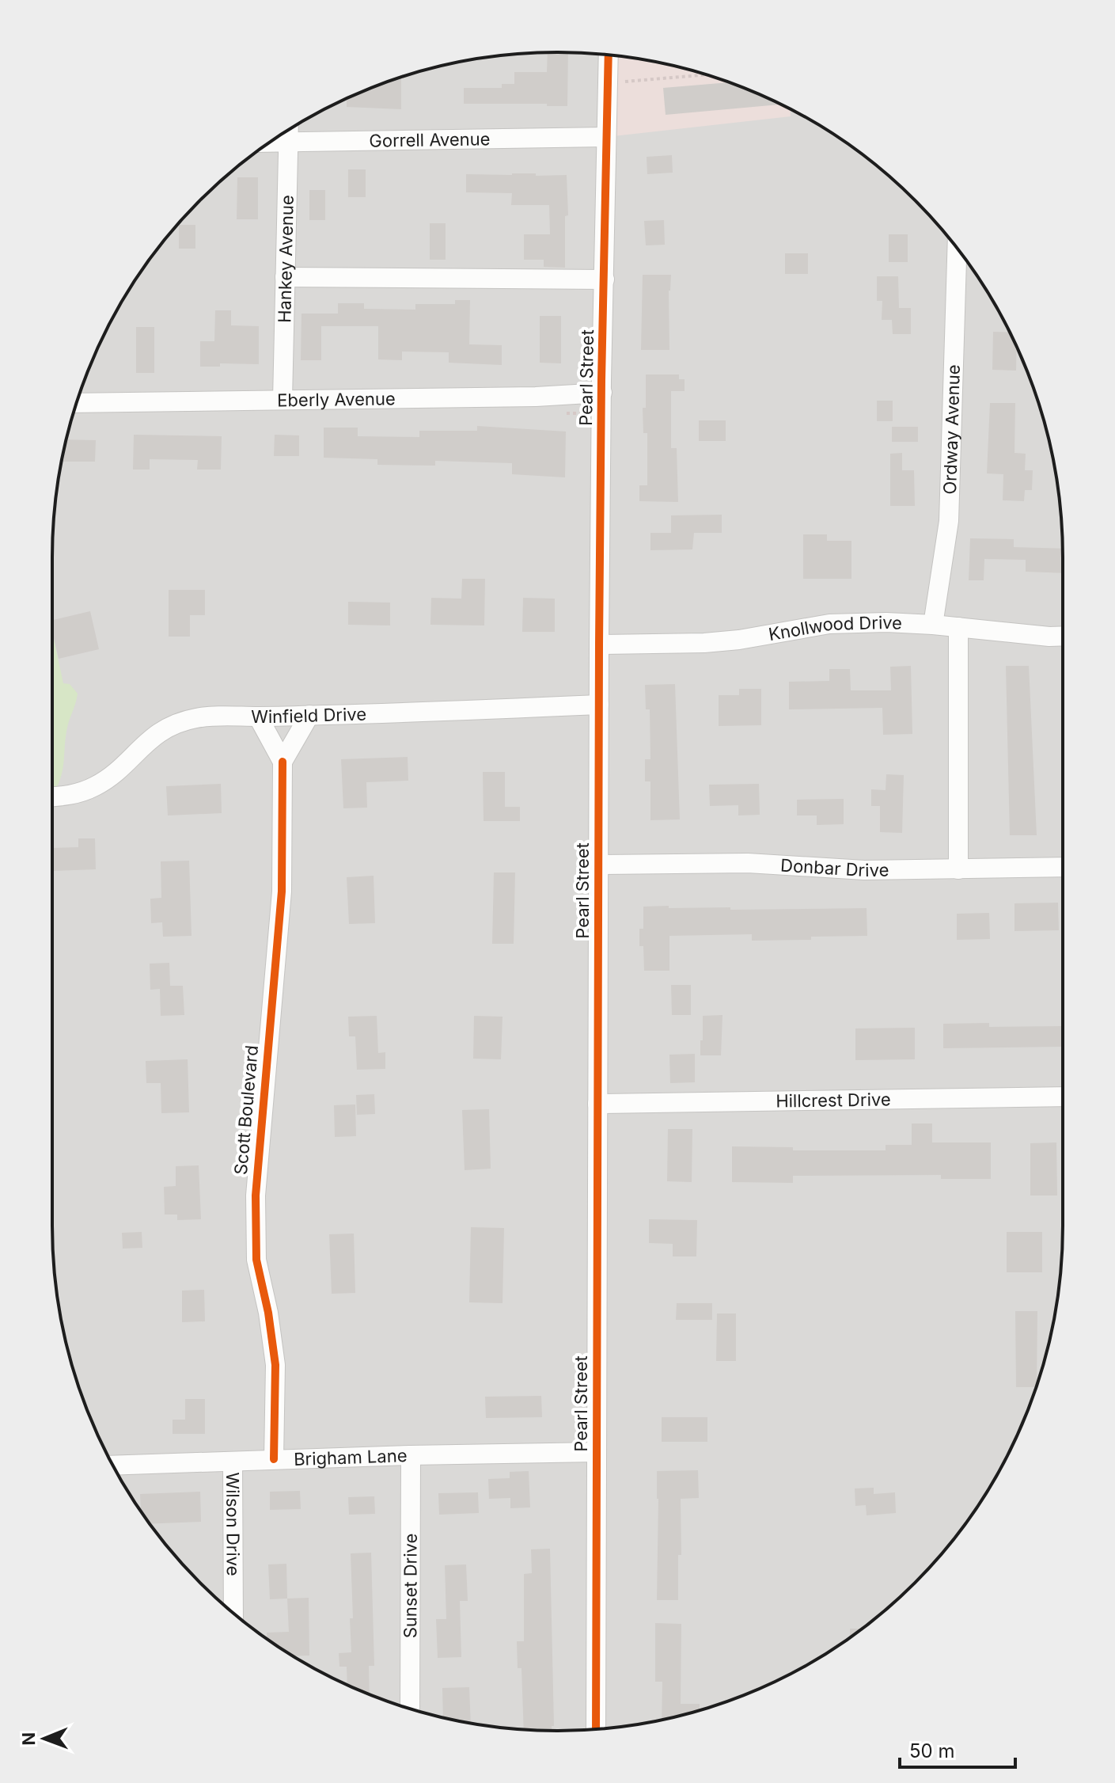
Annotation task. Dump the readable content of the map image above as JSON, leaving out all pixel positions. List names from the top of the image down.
{
  "streets": {
    "street": [
      "Gorrell Avenue",
      "Hankey Avenue",
      "Pearl Street",
      "Eberly Avenue",
      "Ordway Avenue",
      "Knollwood Drive",
      "Winfield Drive",
      "Donbar Drive",
      "Hillcrest Drive",
      "Scott Boulevard",
      "Brigham Lane",
      "Wilson Drive",
      "Sunset Drive"
    ]
  },
  "crossings": [
    ["Gorrell Avenue", "Hankey Avenue"],
    ["Gorrell Avenue", "Pearl Street"],
    ["Hankey Avenue", "Eberly Avenue"],
    ["Pearl Street", "Eberly Avenue"],
    ["Pearl Street", "Knollwood Drive"],
    ["Pearl Street", "Winfield Drive"],
    ["Pearl Street", "Donbar Drive"],
    ["Pearl Street", "Hillcrest Drive"],
    ["Pearl Street", "Brigham Lane"],
    ["Ordway Avenue", "Knollwood Drive"],
    ["Winfield Drive", "Scott Boulevard"],
    ["Scott Boulevard", "Brigham Lane"],
    ["Brigham Lane", "Wilson Drive"],
    ["Brigham Lane", "Sunset Drive"]
  ],
  "scale_bar": "50 m",
  "north": "left"
}
